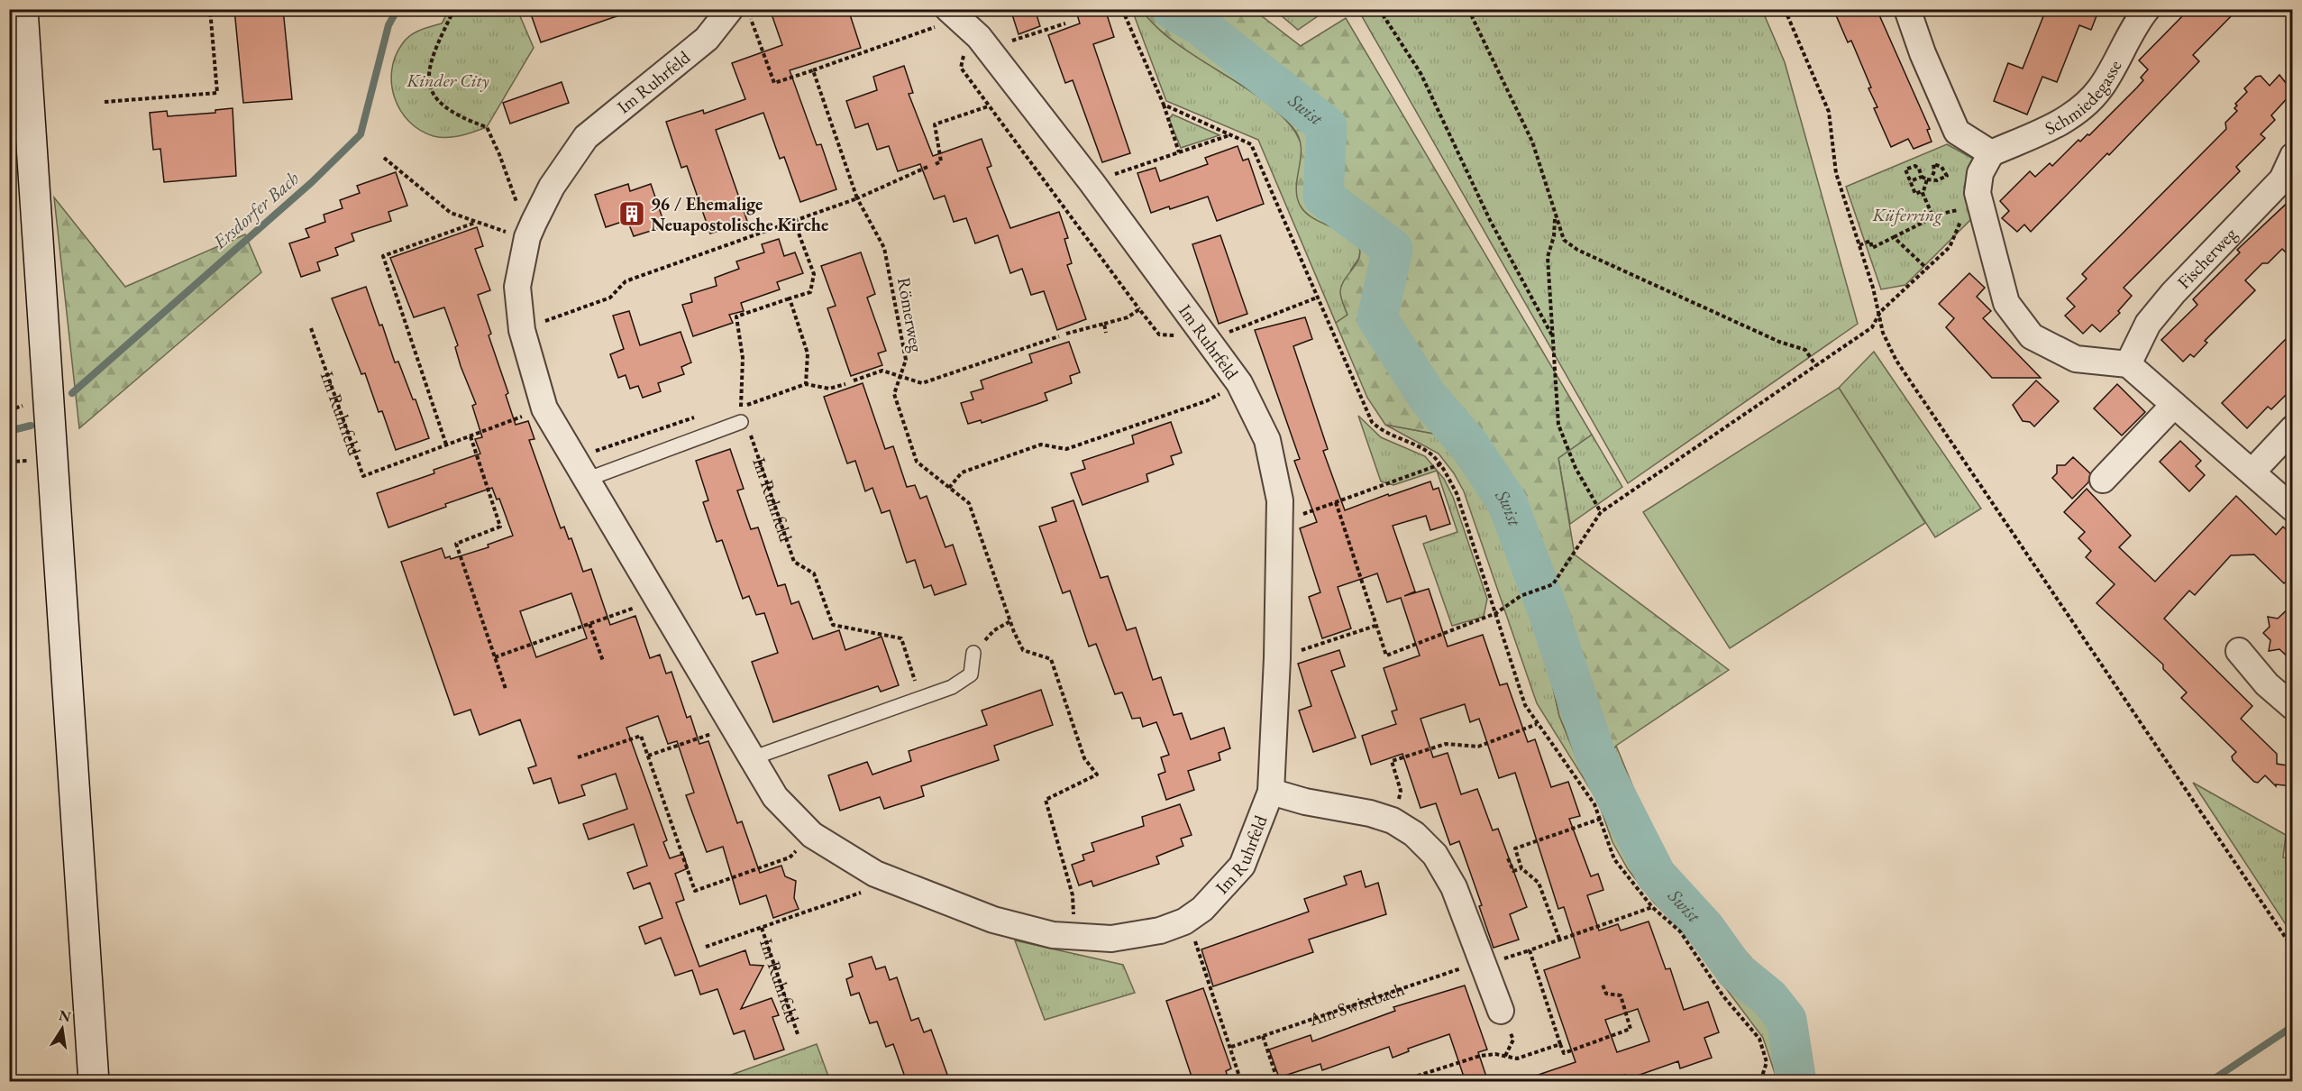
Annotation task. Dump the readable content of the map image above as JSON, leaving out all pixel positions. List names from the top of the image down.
{
  "streets": {
    "street": ["Im Ruhrfeld", "Schmiedegasse", "Fischerweg"],
    "path": ["Römerweg", "Am Swistbach"]
  },
  "crossings": [
    ["Im Ruhrfeld", "Römerweg"]
  ],
  "water": ["Swist", "Ersdorfer Bach"],
  "parks": ["Kinder City", "Küferring"],
  "places": {
    "building": ["96 / Ehemalige Neuapostolische Kirche"]
  },
  "north": "top"
}
